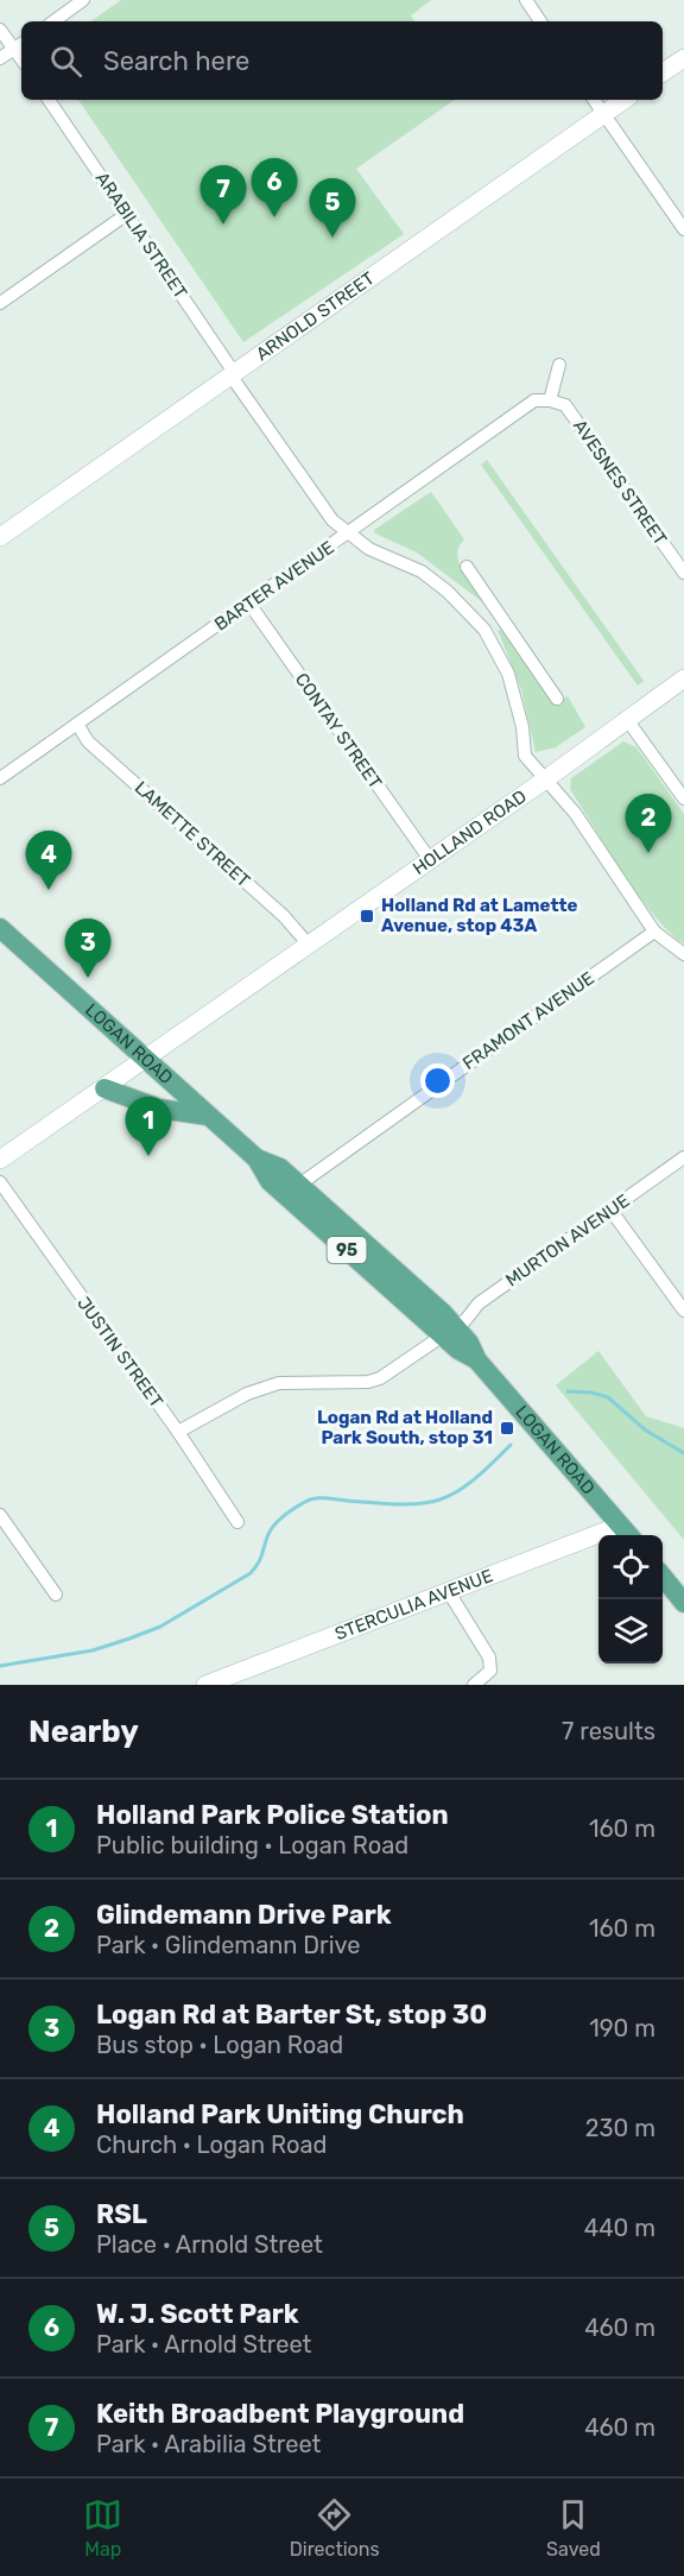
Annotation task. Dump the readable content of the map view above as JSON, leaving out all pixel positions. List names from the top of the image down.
{
  "streets": {
    "main road": ["LOGAN ROAD", "95"],
    "street": [
      "ARABILIA STREET",
      "ARNOLD STREET",
      "AVESNES STREET",
      "BARTER AVENUE",
      "CONTAY STREET",
      "HOLLAND ROAD",
      "LAMETTE STREET",
      "FRAMONT AVENUE",
      "MURTON AVENUE",
      "JUSTIN STREET",
      "STERCULIA AVENUE"
    ]
  },
  "crossings": [
    ["ARABILIA STREET", "ARNOLD STREET"],
    ["ARABILIA STREET", "BARTER AVENUE"],
    ["ARABILIA STREET", "HOLLAND ROAD"],
    ["ARABILIA STREET", "FRAMONT AVENUE"],
    ["AVESNES STREET", "BARTER AVENUE"],
    ["BARTER AVENUE", "CONTAY STREET"],
    ["BARTER AVENUE", "LAMETTE STREET"],
    ["CONTAY STREET", "HOLLAND ROAD"],
    ["HOLLAND ROAD", "LAMETTE STREET"],
    ["HOLLAND ROAD", "LOGAN ROAD"],
    ["FRAMONT AVENUE", "LOGAN ROAD"],
    ["LOGAN ROAD", "MURTON AVENUE"],
    ["LOGAN ROAD", "STERCULIA AVENUE"],
    ["MURTON AVENUE", "JUSTIN STREET"]
  ],
  "places": {
    "transit": ["Holland Rd at Lamette Avenue, stop 43A", "Logan Rd at Holland Park South, stop 31"]
  },
  "page": {
    "search": "Search here",
    "pins": [
      "6",
      "7",
      "5",
      "2",
      "4",
      "3",
      "1"
    ],
    "heading": ["Nearby", "7 results"],
    "list": [
      {
        "mark": "1",
        "name": "Holland Park Police Station",
        "note": "Public building · Logan Road",
        "value": "160 m"
      },
      {
        "mark": "2",
        "name": "Glindemann Drive Park",
        "note": "Park · Glindemann Drive",
        "value": "160 m"
      },
      {
        "mark": "3",
        "name": "Logan Rd at Barter St, stop 30",
        "note": "Bus stop · Logan Road",
        "value": "190 m"
      },
      {
        "mark": "4",
        "name": "Holland Park Uniting Church",
        "note": "Church · Logan Road",
        "value": "230 m"
      },
      {
        "mark": "5",
        "name": "RSL",
        "note": "Place · Arnold Street",
        "value": "440 m"
      },
      {
        "mark": "6",
        "name": "W. J. Scott Park",
        "note": "Park · Arnold Street",
        "value": "460 m"
      },
      {
        "mark": "7",
        "name": "Keith Broadbent Playground",
        "note": "Park · Arabilia Street",
        "value": "460 m"
      }
    ],
    "nav": ["Map", "Directions", "Saved"]
  }
}
